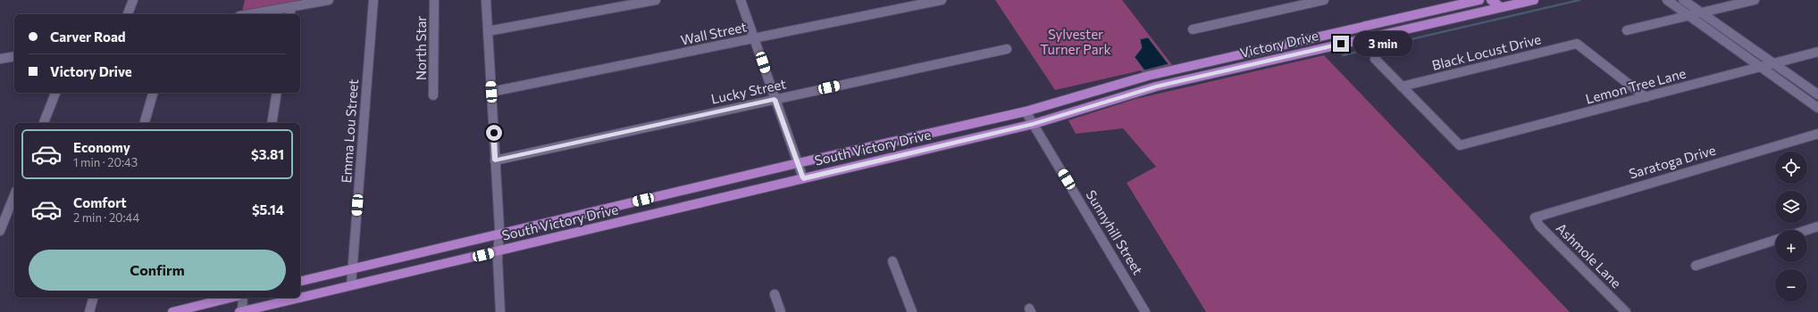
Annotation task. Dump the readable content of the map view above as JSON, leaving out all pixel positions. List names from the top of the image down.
{
  "streets": {
    "main road": ["Victory Drive", "South Victory Drive"],
    "street": [
      "Wall Street",
      "North Star",
      "Black Locust Drive",
      "Lemon Tree Lane",
      "Lucky Street",
      "Emma Lou Street",
      "Saratoga Drive",
      "Sunnyhill Street",
      "Ashmole Lane"
    ]
  },
  "crossings": [
    ["Victory Drive", "South Victory Drive"],
    ["Victory Drive", "Sunnyhill Street"],
    ["Black Locust Drive", "Lemon Tree Lane"],
    ["Emma Lou Street", "South Victory Drive"],
    ["South Victory Drive", "Sunnyhill Street"],
    ["Saratoga Drive", "Ashmole Lane"]
  ],
  "parks": ["Sylvester Turner Park"],
  "page": {
    "banner": ["Carver Road", "Victory Drive"],
    "bubble": "3 min",
    "list": [
      {
        "name": "Economy",
        "note": "1 min · 20:43",
        "value": "$3.81"
      },
      {
        "name": "Comfort",
        "note": "2 min · 20:44",
        "value": "$5.14"
      }
    ],
    "map_buttons": ["+", "−"],
    "buttons": "Confirm"
  }
}
